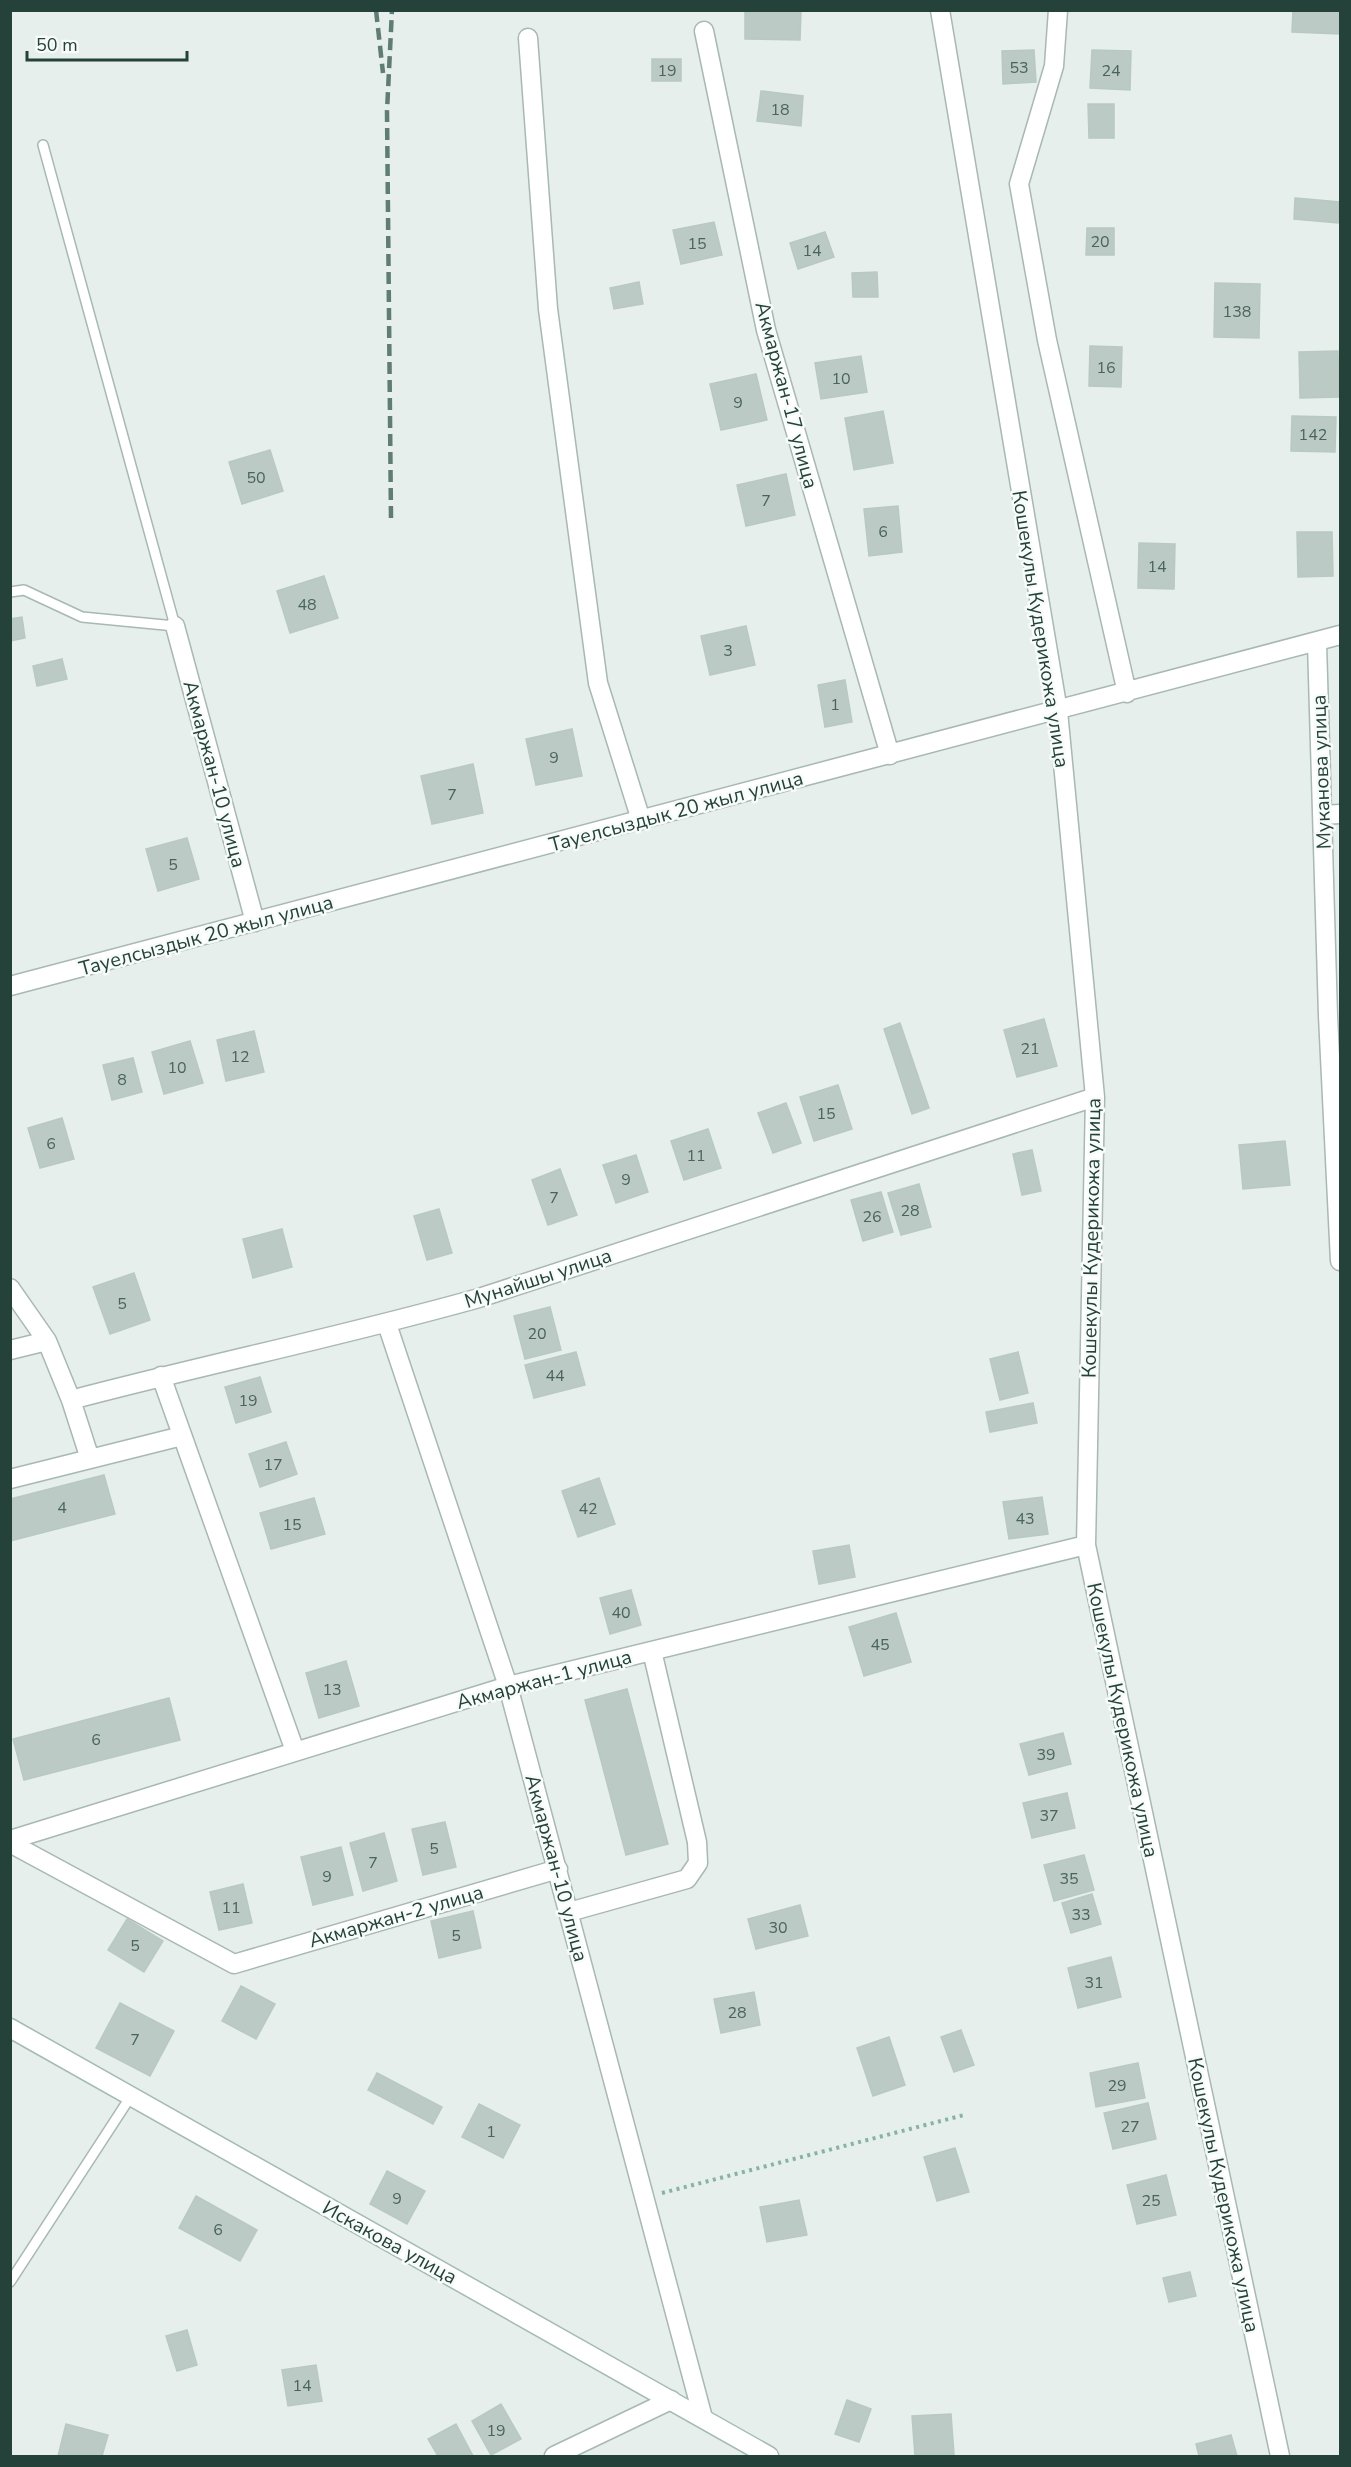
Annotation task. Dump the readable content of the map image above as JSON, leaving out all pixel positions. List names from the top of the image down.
{
  "streets": {
    "street": [
      "Акмаржан-17 улица",
      "Кошекулы Кудерикожа улица",
      "Муканова улица",
      "Акмаржан-10 улица",
      "Тауелсыздык 20 жыл улица",
      "Мунайшы улица",
      "Акмаржан-1 улица",
      "Акмаржан-2 улица",
      "Искакова улица"
    ]
  },
  "crossings": [
    ["Акмаржан-17 улица", "Тауелсыздык 20 жыл улица"],
    ["Кошекулы Кудерикожа улица", "Тауелсыздык 20 жыл улица"],
    ["Кошекулы Кудерикожа улица", "Мунайшы улица"],
    ["Кошекулы Кудерикожа улица", "Акмаржан-1 улица"],
    ["Муканова улица", "Тауелсыздык 20 жыл улица"],
    ["Акмаржан-10 улица", "Тауелсыздык 20 жыл улица"],
    ["Акмаржан-10 улица", "Мунайшы улица"],
    ["Акмаржан-10 улица", "Акмаржан-1 улица"],
    ["Акмаржан-10 улица", "Акмаржан-2 улица"],
    ["Акмаржан-10 улица", "Искакова улица"],
    ["Акмаржан-1 улица", "Акмаржан-2 улица"]
  ],
  "house_numbers": [
    "53",
    "19",
    "24",
    "18",
    "20",
    "15",
    "14",
    "138",
    "16",
    "10",
    "9",
    "142",
    "50",
    "7",
    "6",
    "14",
    "48",
    "3",
    "1",
    "9",
    "7",
    "5",
    "21",
    "12",
    "10",
    "8",
    "15",
    "6",
    "11",
    "9",
    "7",
    "28",
    "26",
    "5",
    "20",
    "44",
    "19",
    "17",
    "4",
    "42",
    "43",
    "15",
    "40",
    "45",
    "13",
    "6",
    "39",
    "37",
    "5",
    "7",
    "9",
    "35",
    "11",
    "33",
    "30",
    "5",
    "5",
    "31",
    "28",
    "7",
    "29",
    "27",
    "1",
    "9",
    "25",
    "6",
    "14",
    "19"
  ],
  "scale_bar": "50 m"
}
